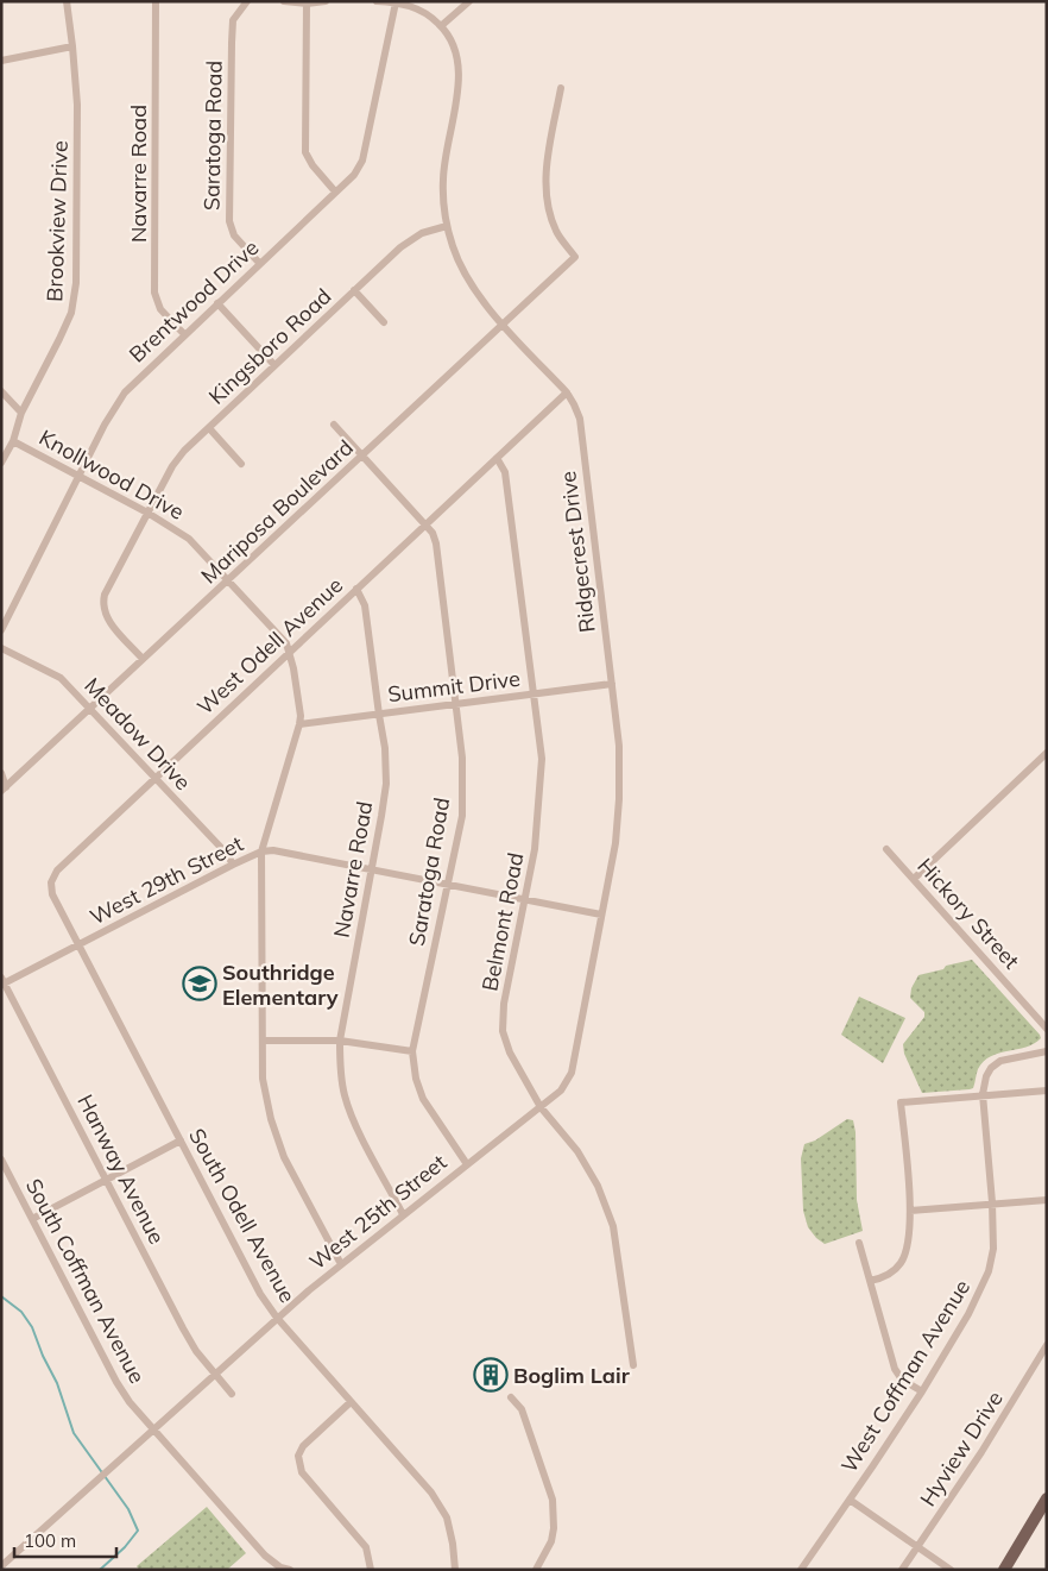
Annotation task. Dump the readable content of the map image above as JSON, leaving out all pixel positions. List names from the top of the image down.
{
  "streets": {
    "street": [
      "Saratoga Road",
      "Navarre Road",
      "Brookview Drive",
      "Brentwood Drive",
      "Kingsboro Road",
      "Knollwood Drive",
      "Mariposa Boulevard",
      "Ridgecrest Drive",
      "West Odell Avenue",
      "Summit Drive",
      "Meadow Drive",
      "West 29th Street",
      "Hickory Street",
      "Belmont Road",
      "Hanway Avenue",
      "West 25th Street",
      "South Odell Avenue",
      "South Coffman Avenue",
      "West Coffman Avenue",
      "Hyview Drive"
    ]
  },
  "crossings": [
    ["Saratoga Road", "Brentwood Drive"],
    ["Saratoga Road", "Mariposa Boulevard"],
    ["Saratoga Road", "West Odell Avenue"],
    ["Saratoga Road", "Summit Drive"],
    ["Saratoga Road", "West 29th Street"],
    ["Saratoga Road", "West 25th Street"],
    ["Navarre Road", "Brentwood Drive"],
    ["Navarre Road", "West Odell Avenue"],
    ["Navarre Road", "Summit Drive"],
    ["Navarre Road", "West 29th Street"],
    ["Navarre Road", "West 25th Street"],
    ["Brookview Drive", "Knollwood Drive"],
    ["Brentwood Drive", "Knollwood Drive"],
    ["Brentwood Drive", "Ridgecrest Drive"],
    ["Kingsboro Road", "Knollwood Drive"],
    ["Kingsboro Road", "Mariposa Boulevard"],
    ["Kingsboro Road", "Ridgecrest Drive"],
    ["Knollwood Drive", "Mariposa Boulevard"],
    ["Knollwood Drive", "West Odell Avenue"],
    ["Knollwood Drive", "Summit Drive"],
    ["Knollwood Drive", "West 29th Street"],
    ["Knollwood Drive", "West 25th Street"],
    ["Mariposa Boulevard", "Ridgecrest Drive"],
    ["Mariposa Boulevard", "Meadow Drive"],
    ["Ridgecrest Drive", "West Odell Avenue"],
    ["Ridgecrest Drive", "Summit Drive"],
    ["Ridgecrest Drive", "West 29th Street"],
    ["Ridgecrest Drive", "Belmont Road"],
    ["Ridgecrest Drive", "West 25th Street"],
    ["West Odell Avenue", "Meadow Drive"],
    ["West Odell Avenue", "West 29th Street"],
    ["West Odell Avenue", "Belmont Road"],
    ["West Odell Avenue", "South Odell Avenue"],
    ["Summit Drive", "Belmont Road"],
    ["Meadow Drive", "West 29th Street"],
    ["West 29th Street", "Belmont Road"],
    ["West 29th Street", "Hanway Avenue"],
    ["West 29th Street", "South Odell Avenue"],
    ["Belmont Road", "West 25th Street"],
    ["Hanway Avenue", "West 25th Street"],
    ["West 25th Street", "South Odell Avenue"],
    ["West 25th Street", "South Coffman Avenue"]
  ],
  "places": {
    "school or university": ["Southridge Elementary"],
    "building": ["Boglim Lair"]
  },
  "scale_bar": "100 m"
}
